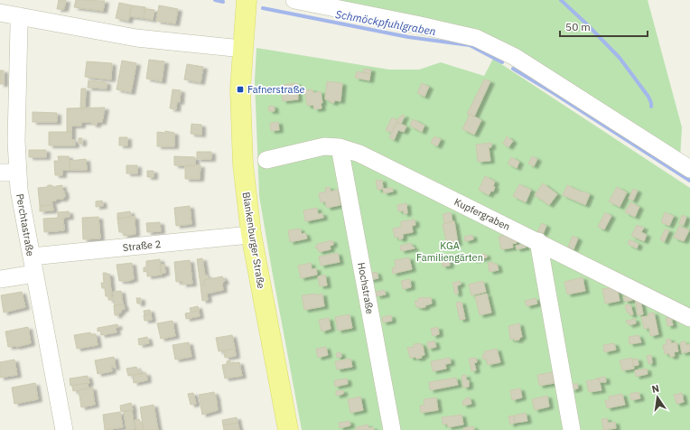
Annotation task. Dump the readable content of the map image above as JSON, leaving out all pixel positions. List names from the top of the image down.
{
  "streets": {
    "main road": ["Blankenburger Straße"],
    "street": [
      "Kupfergraben",
      "Perchtastraße",
      "Straße 2",
      "Hochstraße"
    ]
  },
  "crossings": [
    ["Kupfergraben", "Hochstraße"],
    ["Perchtastraße", "Straße 2"],
    ["Blankenburger Straße", "Straße 2"]
  ],
  "water": ["Schmöckpfuhlgraben"],
  "parks": ["KGA Familiengärten"],
  "places": {
    "transit": ["Fafnerstraße"]
  },
  "scale_bar": "50 m",
  "north": "top"
}
